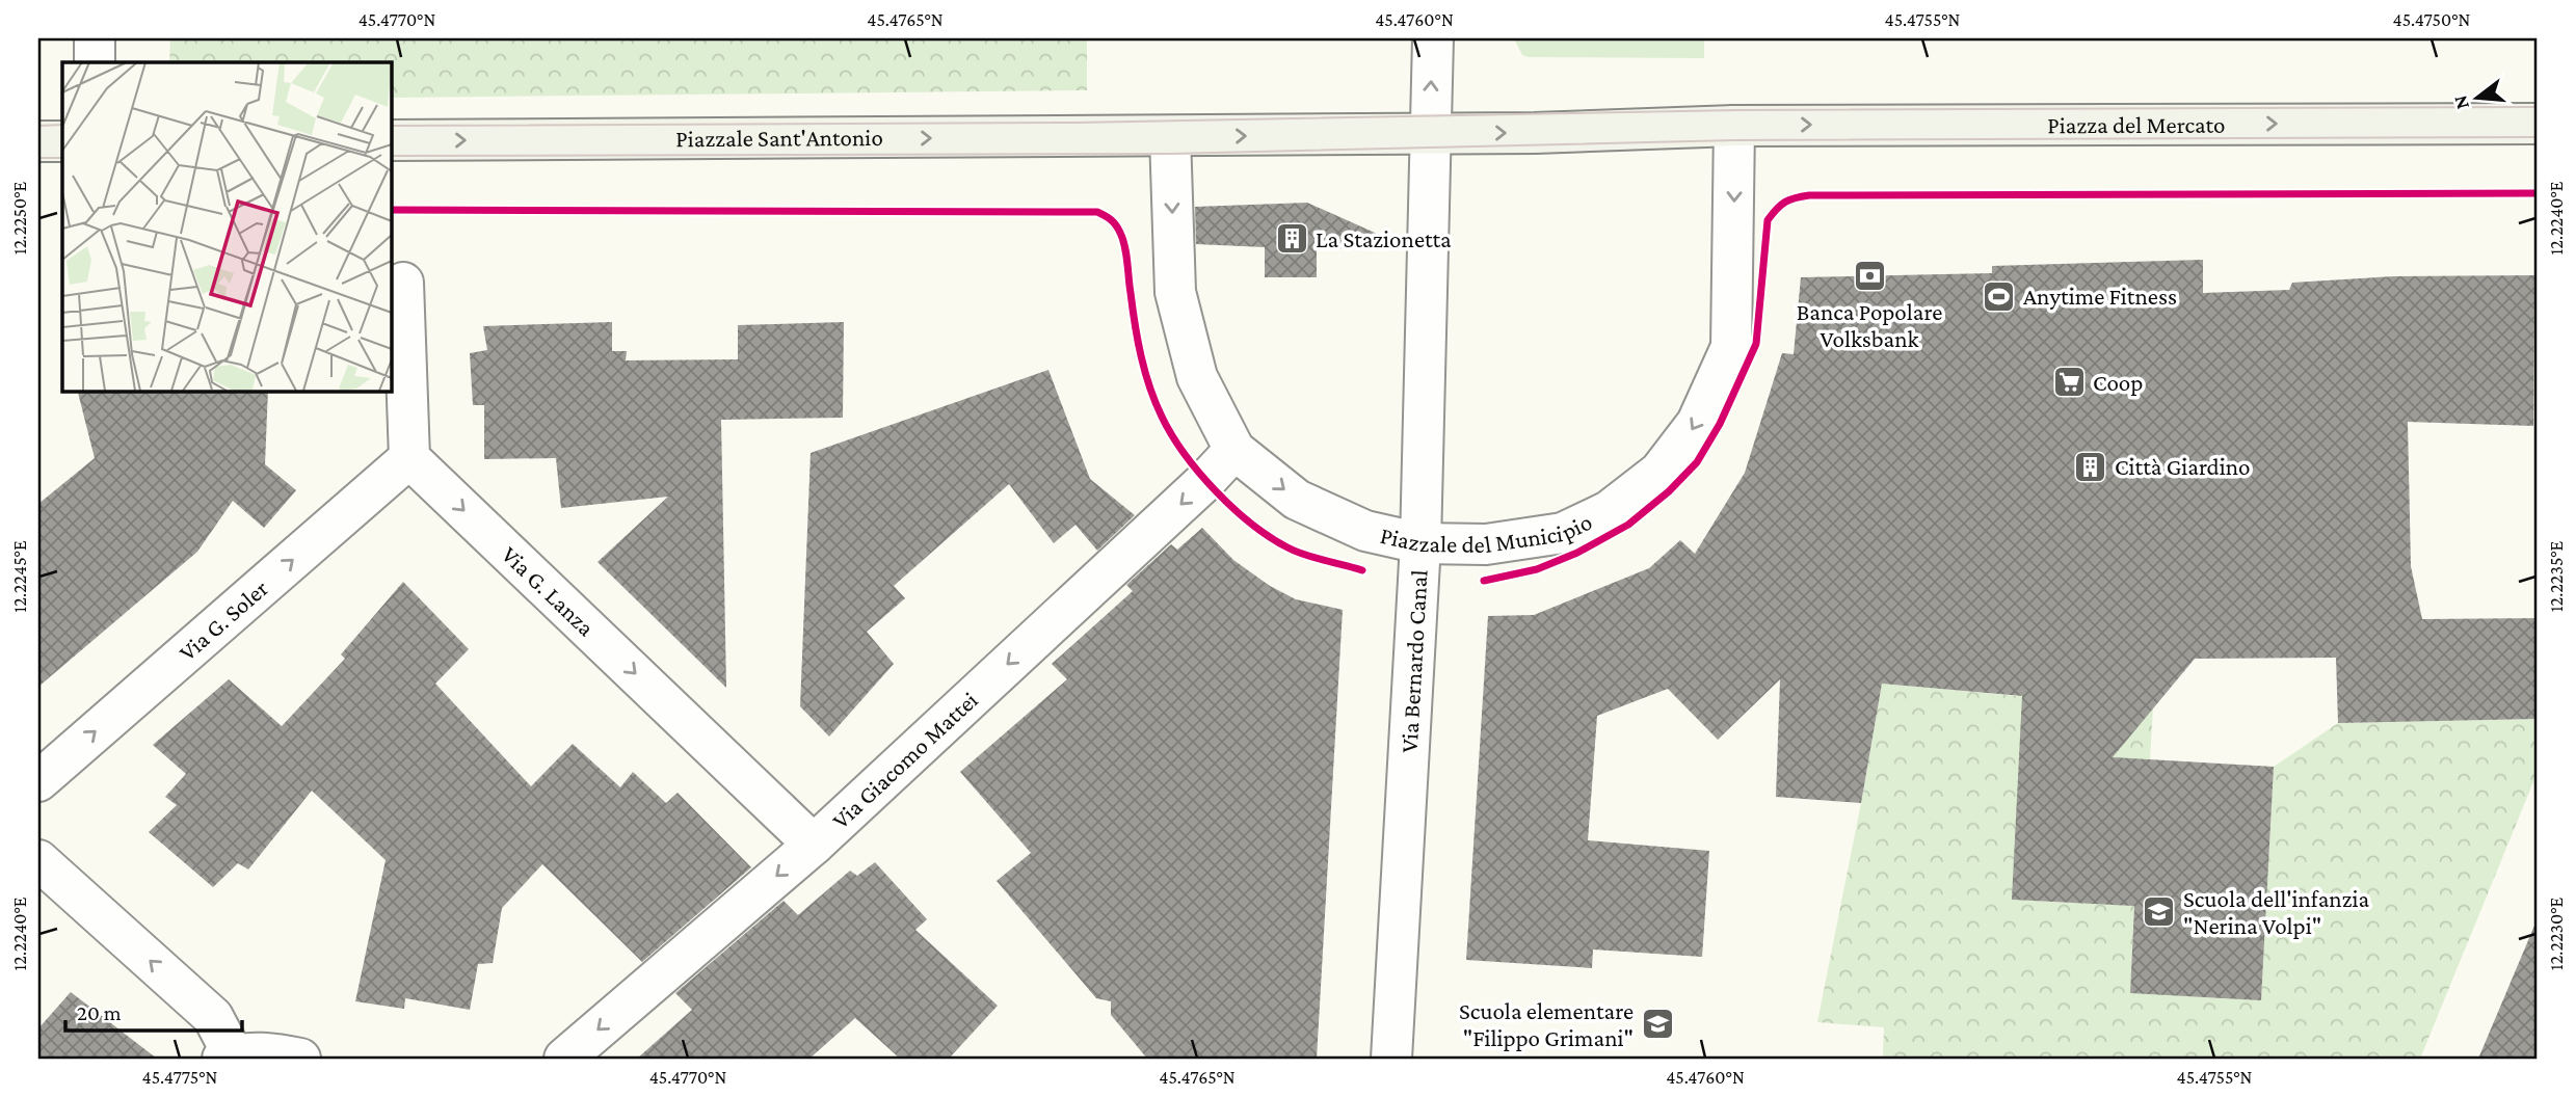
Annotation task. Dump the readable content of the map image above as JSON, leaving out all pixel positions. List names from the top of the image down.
{
  "streets": {
    "street": [
      "Piazza del Mercato",
      "Piazzale Sant'Antonio",
      "Piazzale del Municipio",
      "Via G. Lanza",
      "Via G. Soler",
      "Via Bernardo Canal",
      "Via Giacomo Mattei"
    ]
  },
  "crossings": [
    ["Piazza del Mercato", "Piazzale del Municipio"],
    ["Piazzale Sant'Antonio", "Piazzale del Municipio"],
    ["Piazzale del Municipio", "Via Bernardo Canal"],
    ["Piazzale del Municipio", "Via Giacomo Mattei"],
    ["Via G. Lanza", "Via G. Soler"],
    ["Via G. Lanza", "Via Giacomo Mattei"]
  ],
  "one_way": [
    "Piazza del Mercato",
    "Piazzale Sant'Antonio",
    "Via G. Lanza",
    "Via G. Soler",
    "Via Giacomo Mattei"
  ],
  "places": {
    "building": ["La Stazionetta", "Città Giardino"],
    "bank": ["Banca Popolare Volksbank"],
    "sports": ["Anytime Fitness"],
    "supermarket": ["Coop"],
    "school or university": ["Scuola dell'infanzia \"Nerina Volpi\"", "Scuola elementare \"Filippo Grimani\""]
  },
  "scale_bar": "20 m",
  "north": "left",
  "coordinates": [
    "45.4770°N",
    "45.4765°N",
    "45.4760°N",
    "45.4755°N",
    "45.4750°N",
    "12.2250°E",
    "12.2240°E",
    "12.2245°E",
    "12.2235°E",
    "12.2230°E",
    "45.4775°N"
  ]
}
